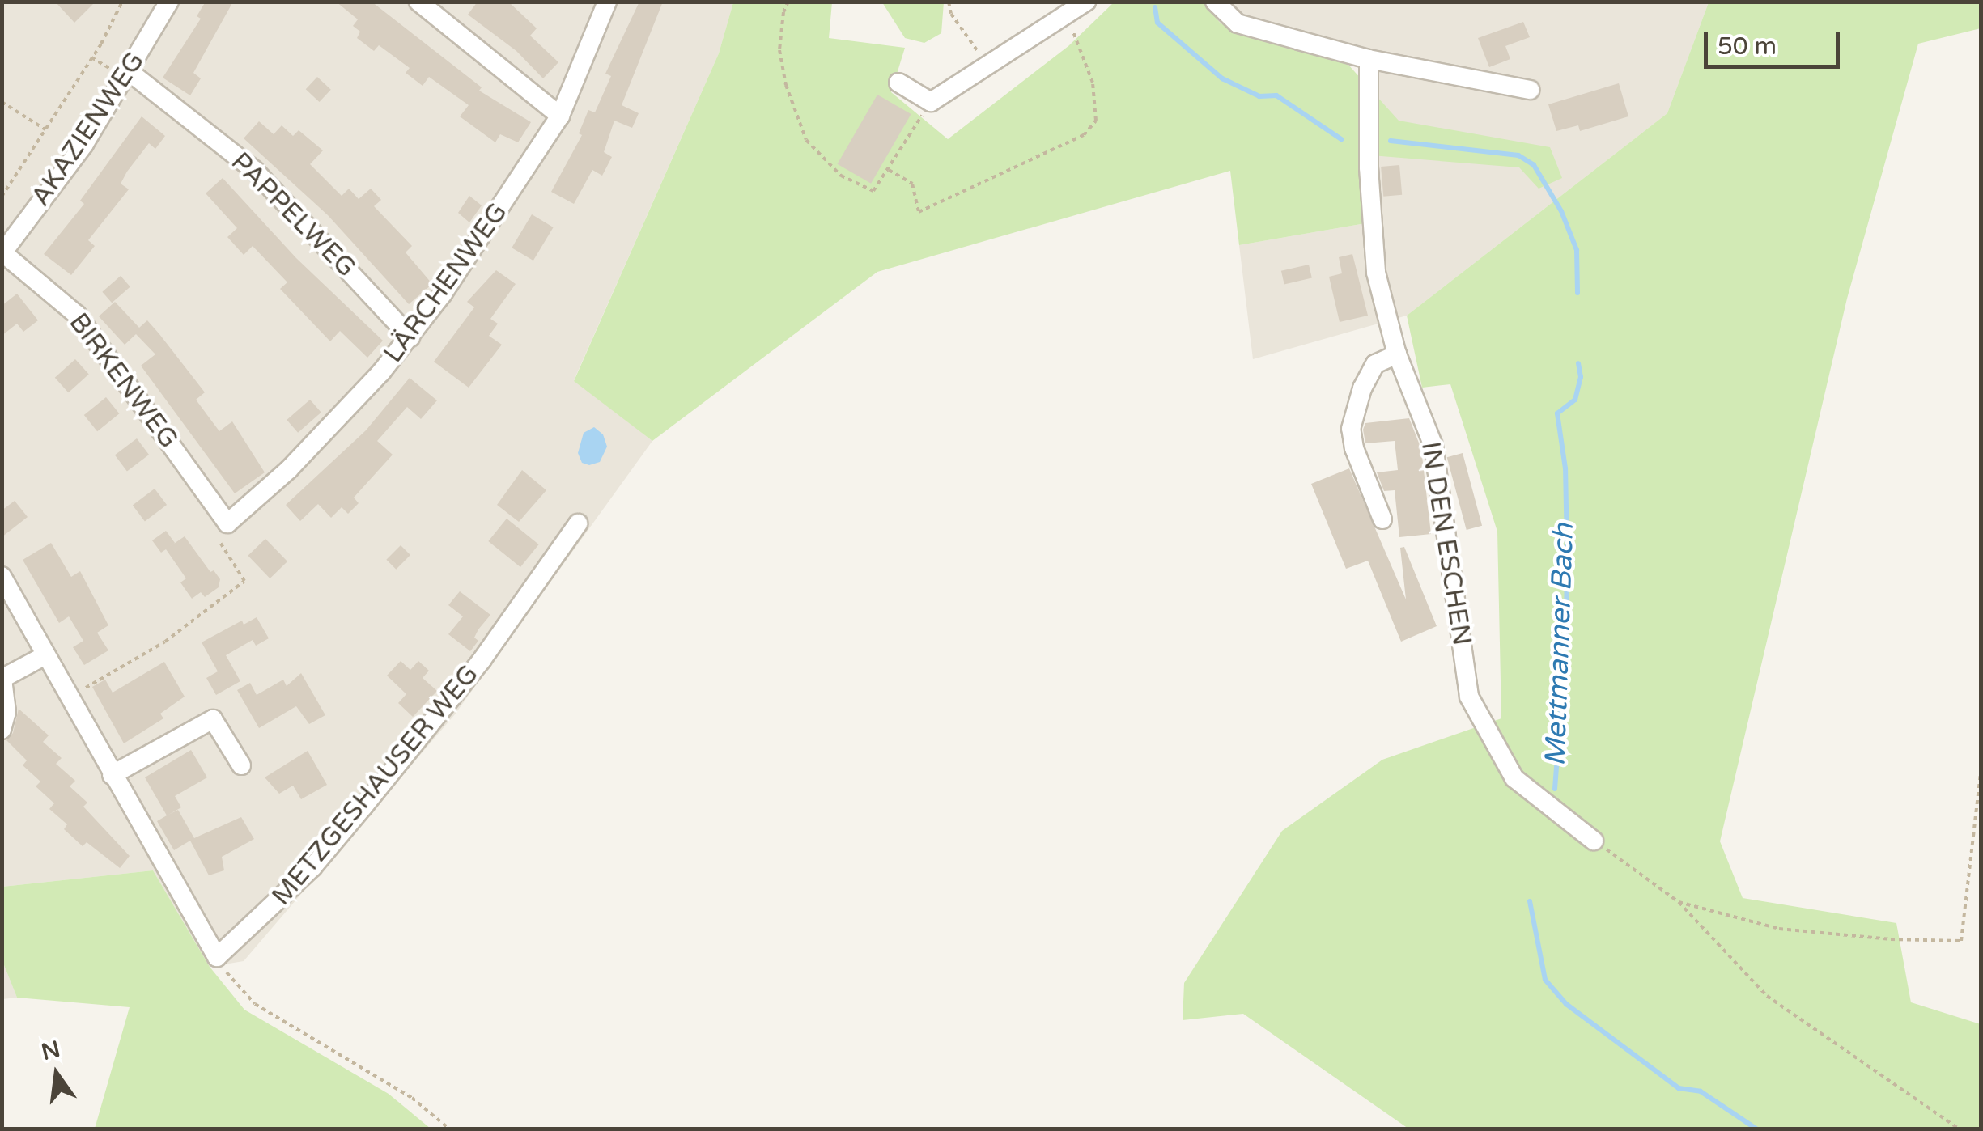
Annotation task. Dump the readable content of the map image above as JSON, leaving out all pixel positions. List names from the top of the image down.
{
  "streets": {
    "street": [
      "AKAZIENWEG",
      "PAPPELWEG",
      "LÄRCHENWEG",
      "BIRKENWEG",
      "IN DEN ESCHEN",
      "METZGESHAUSER WEG"
    ]
  },
  "crossings": [
    ["AKAZIENWEG", "PAPPELWEG"],
    ["AKAZIENWEG", "BIRKENWEG"],
    ["PAPPELWEG", "LÄRCHENWEG"],
    ["LÄRCHENWEG", "BIRKENWEG"]
  ],
  "water": ["Mettmanner Bach"],
  "scale_bar": "50 m",
  "north": "top"
}
